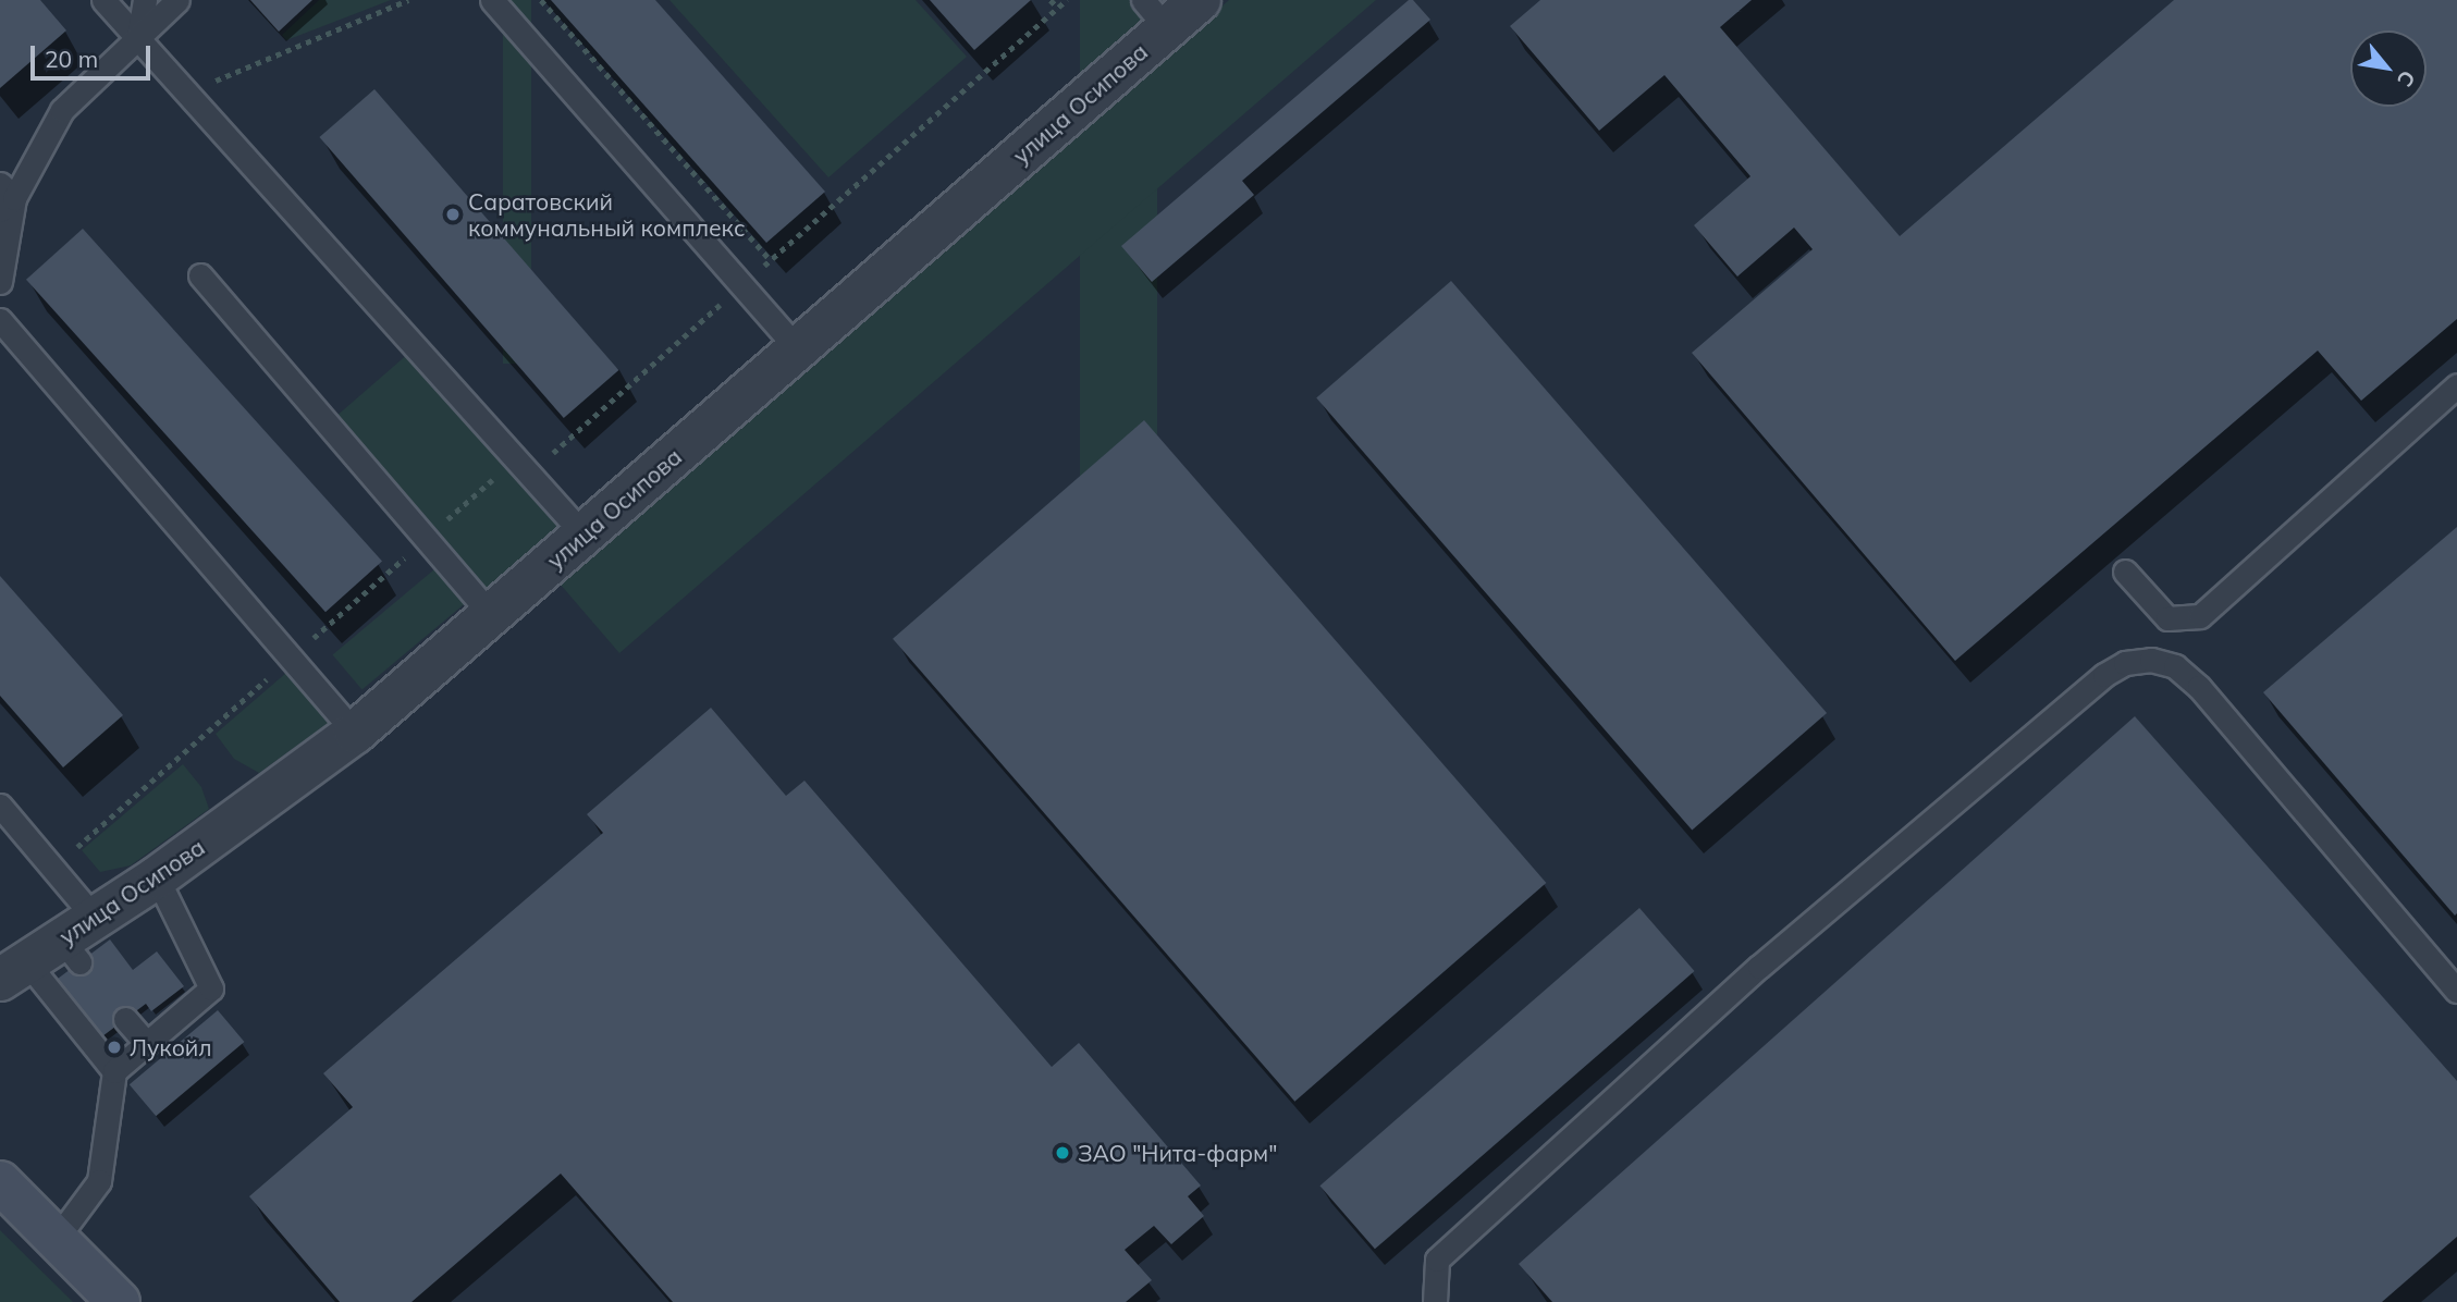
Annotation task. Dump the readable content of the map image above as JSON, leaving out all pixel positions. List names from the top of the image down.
{
  "streets": {
    "street": ["улица Осипова"]
  },
  "places": ["Саратовский коммунальный комплекс", "Лукойл", "ЗАО \"Нита-фарм\""],
  "scale_bar": "20 m",
  "north": "bottom right"
}
